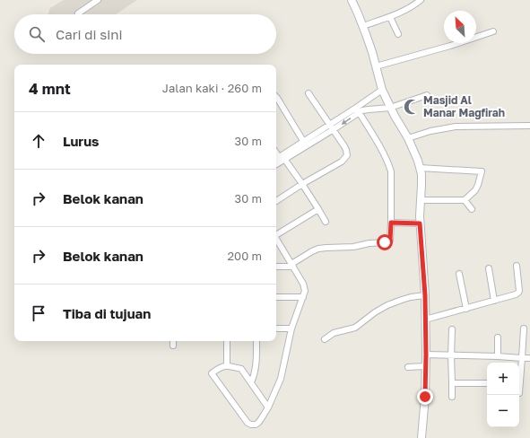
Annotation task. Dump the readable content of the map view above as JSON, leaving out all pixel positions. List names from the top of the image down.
{
  "places": {
    "mosque": ["Masjid Al Manar Magfirah"]
  },
  "north": "top left",
  "page": {
    "search": "Cari di sini",
    "heading": ["4 mnt", "Jalan kaki · 260 m"],
    "list": [
      ["Lurus", "30 m"],
      ["Belok kanan", "30 m"],
      ["Belok kanan", "200 m"],
      "Tiba di tujuan"
    ],
    "map_buttons": ["+", "−"]
  }
}
